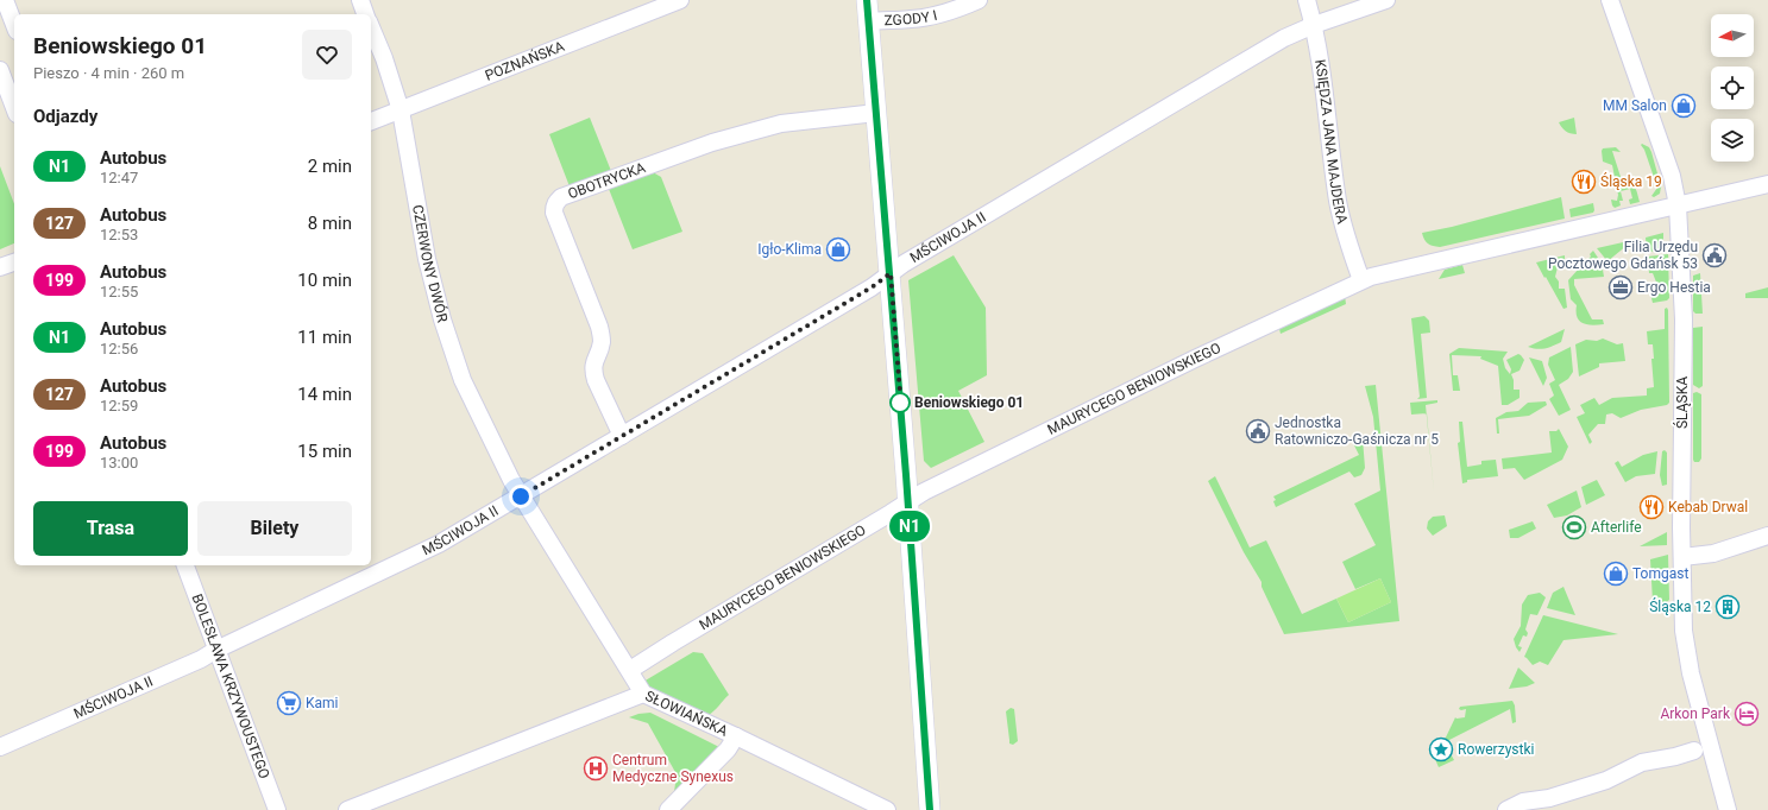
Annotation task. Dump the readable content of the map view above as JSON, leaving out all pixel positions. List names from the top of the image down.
{
  "streets": {
    "street": [
      "ZGODY I",
      "POZNAŃSKA",
      "KSIĘDZA JANA MAJDERA",
      "OBOTRYCKA",
      "MŚCIWOJA II",
      "CZERWONY DWÓR",
      "MAURYCEGO BENIOWSKIEGO",
      "ŚLĄSKA",
      "BOLESŁAWA KRZYWOUSTEGO",
      "SŁOWIAŃSKA"
    ]
  },
  "crossings": [
    ["POZNAŃSKA", "CZERWONY DWÓR"],
    ["KSIĘDZA JANA MAJDERA", "MŚCIWOJA II"],
    ["KSIĘDZA JANA MAJDERA", "MAURYCEGO BENIOWSKIEGO"],
    ["OBOTRYCKA", "MŚCIWOJA II"],
    ["MŚCIWOJA II", "CZERWONY DWÓR"],
    ["MŚCIWOJA II", "BOLESŁAWA KRZYWOUSTEGO"],
    ["MŚCIWOJA II", "SŁOWIAŃSKA"],
    ["CZERWONY DWÓR", "SŁOWIAŃSKA"],
    ["MAURYCEGO BENIOWSKIEGO", "ŚLĄSKA"],
    ["MAURYCEGO BENIOWSKIEGO", "SŁOWIAŃSKA"]
  ],
  "places": {
    "shop": ["MM Salon", "Igło-Klima", "Tomgast"],
    "restaurant": ["Śląska 19", "Kebab Drwal"],
    "public building": ["Filia Urzędu Pocztowego Gdańsk 53", "Jednostka Ratowniczo-Gaśnicza nr 5"],
    "office": ["Ergo Hestia"],
    "other": ["Beniowskiego 01"],
    "sports": ["Afterlife"],
    "building": ["Śląska 12"],
    "supermarket": ["Kami"],
    "hotel": ["Arkon Park"],
    "place": ["Rowerzystki"],
    "hospital": ["Centrum Medyczne Synexus"]
  },
  "lines": ["bus line N1"],
  "north": "left",
  "page": {
    "on_map": "N1",
    "heading": [
      ["Beniowskiego 01", "Pieszo · 4 min · 260 m"],
      "Odjazdy"
    ],
    "list": [
      {
        "mark": "N1",
        "name": "Autobus",
        "note": "12:47",
        "value": "2 min"
      },
      {
        "mark": "127",
        "name": "Autobus",
        "note": "12:53",
        "value": "8 min"
      },
      {
        "mark": "199",
        "name": "Autobus",
        "note": "12:55",
        "value": "10 min"
      },
      {
        "mark": "N1",
        "name": "Autobus",
        "note": "12:56",
        "value": "11 min"
      },
      {
        "mark": "127",
        "name": "Autobus",
        "note": "12:59",
        "value": "14 min"
      },
      {
        "mark": "199",
        "name": "Autobus",
        "note": "13:00",
        "value": "15 min"
      }
    ],
    "buttons": ["Trasa", "Bilety"]
  }
}
